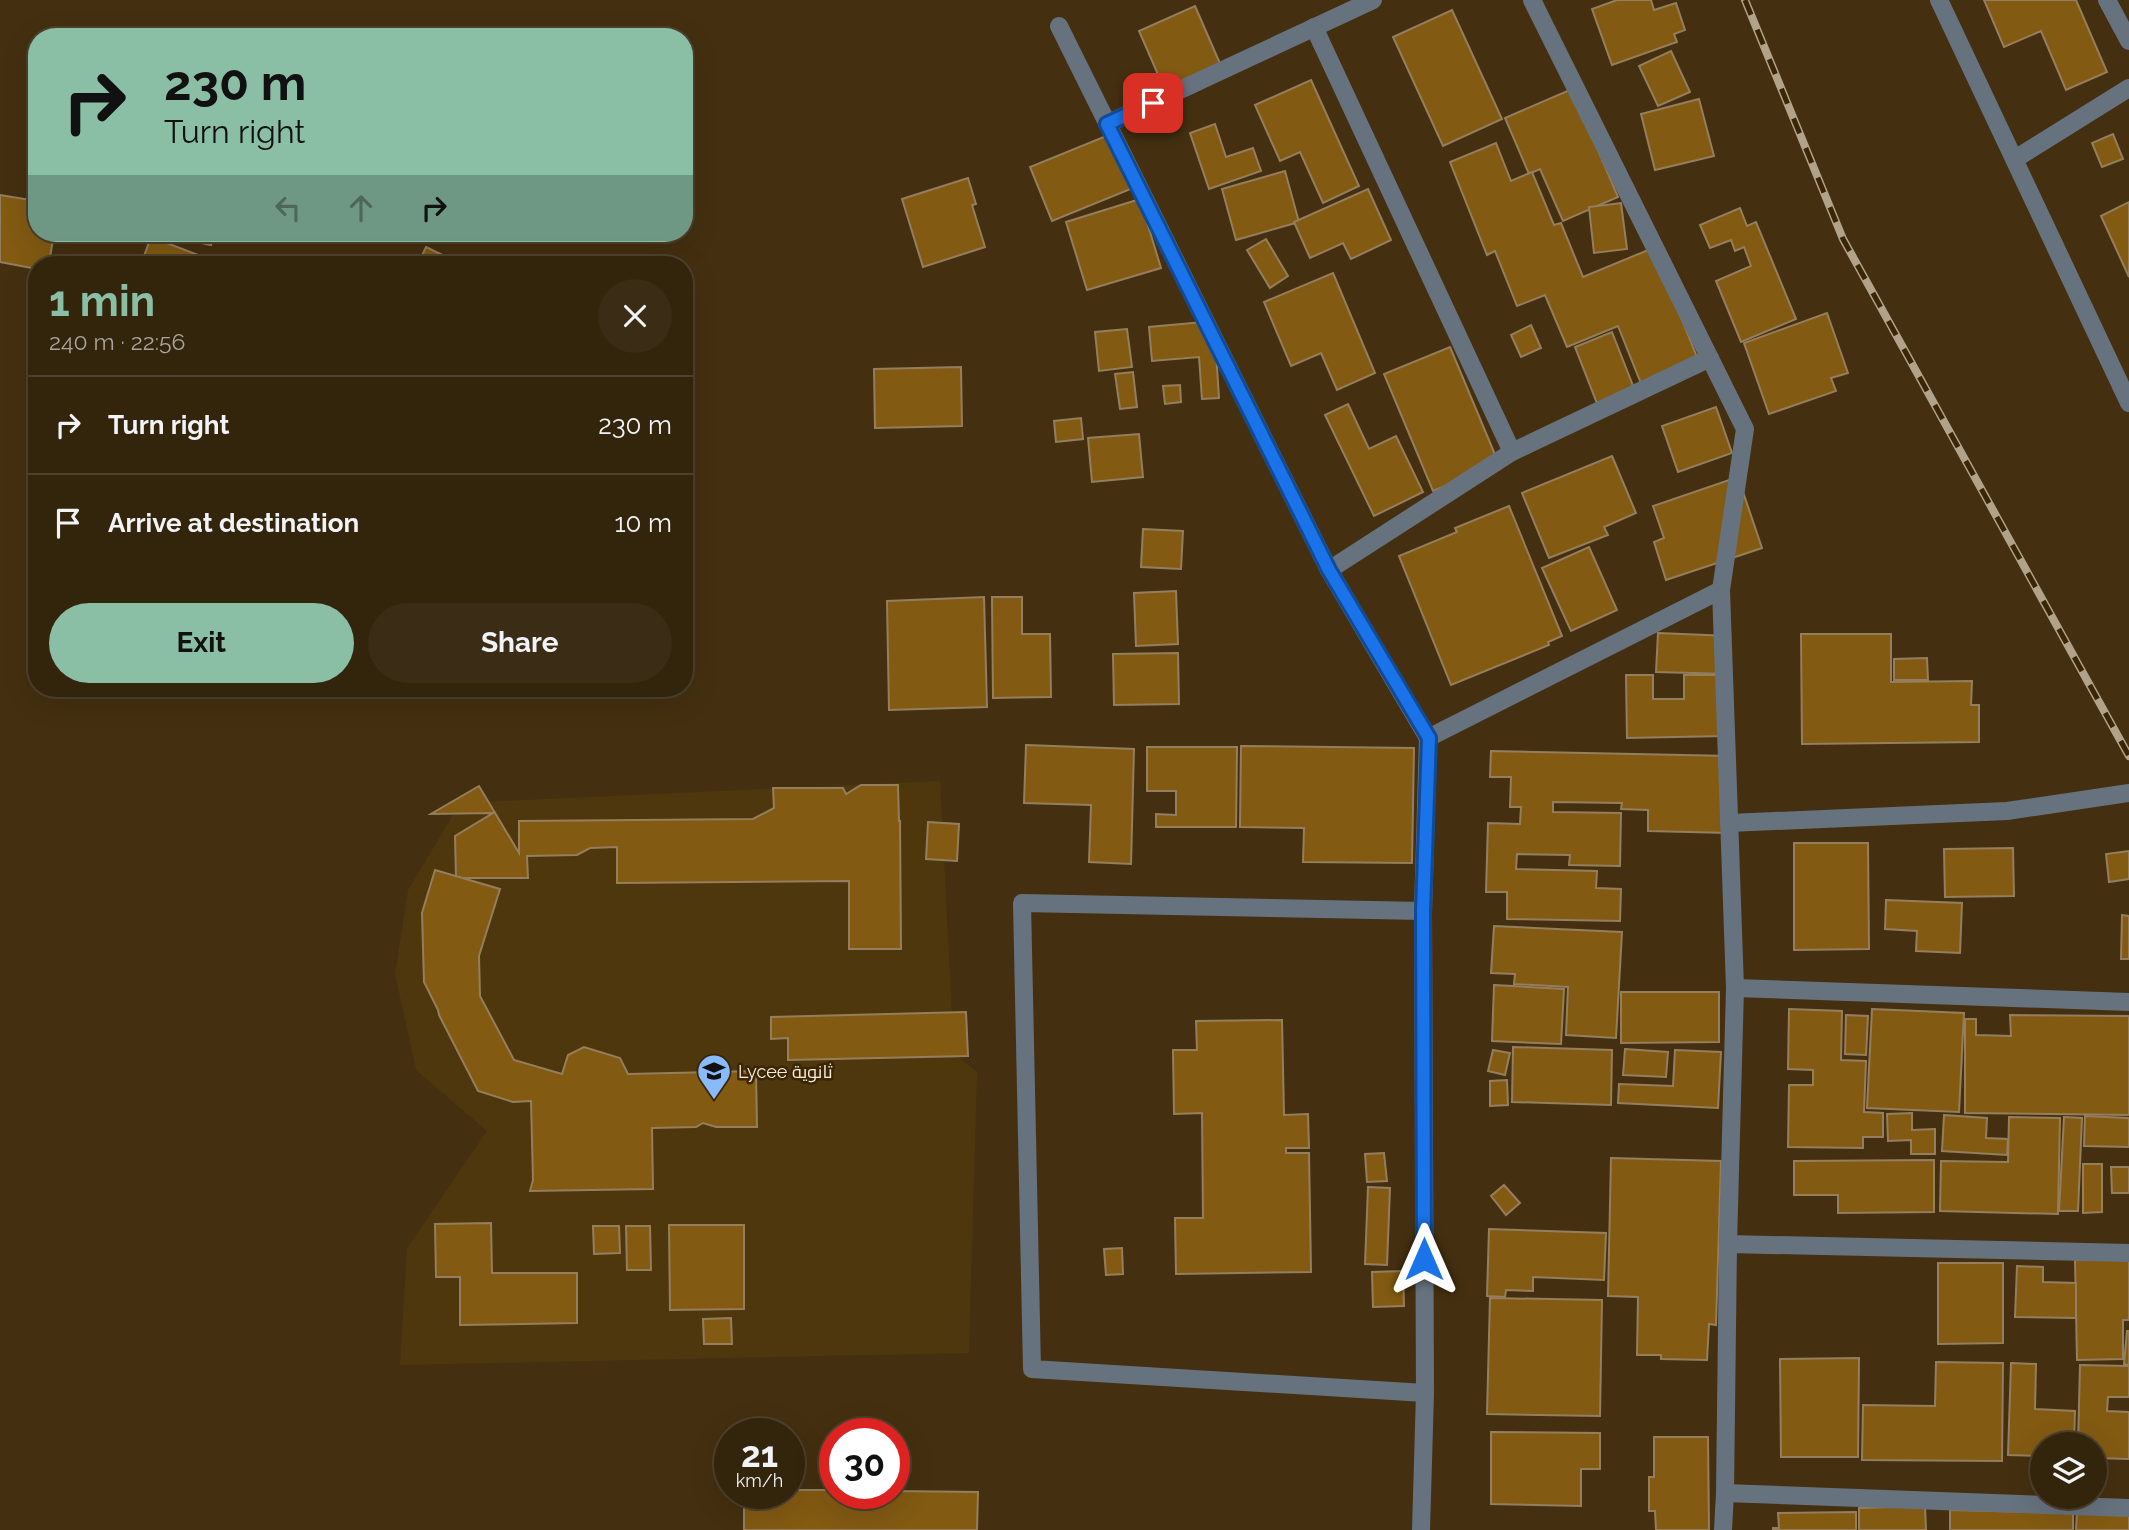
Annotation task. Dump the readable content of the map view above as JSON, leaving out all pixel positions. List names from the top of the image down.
{
  "places": {
    "school or university": ["Lycee ثانوية"]
  },
  "page": {
    "turn": ["230 m", "Turn right"],
    "heading": ["1 min", "240 m · 22:56"],
    "list": [
      {
        "name": "Turn right",
        "value": "230 m"
      },
      {
        "name": "Arrive at destination",
        "value": "10 m"
      }
    ],
    "buttons": ["Exit", "Share"],
    "speed": "21 km/h",
    "limit": "30"
  }
}
